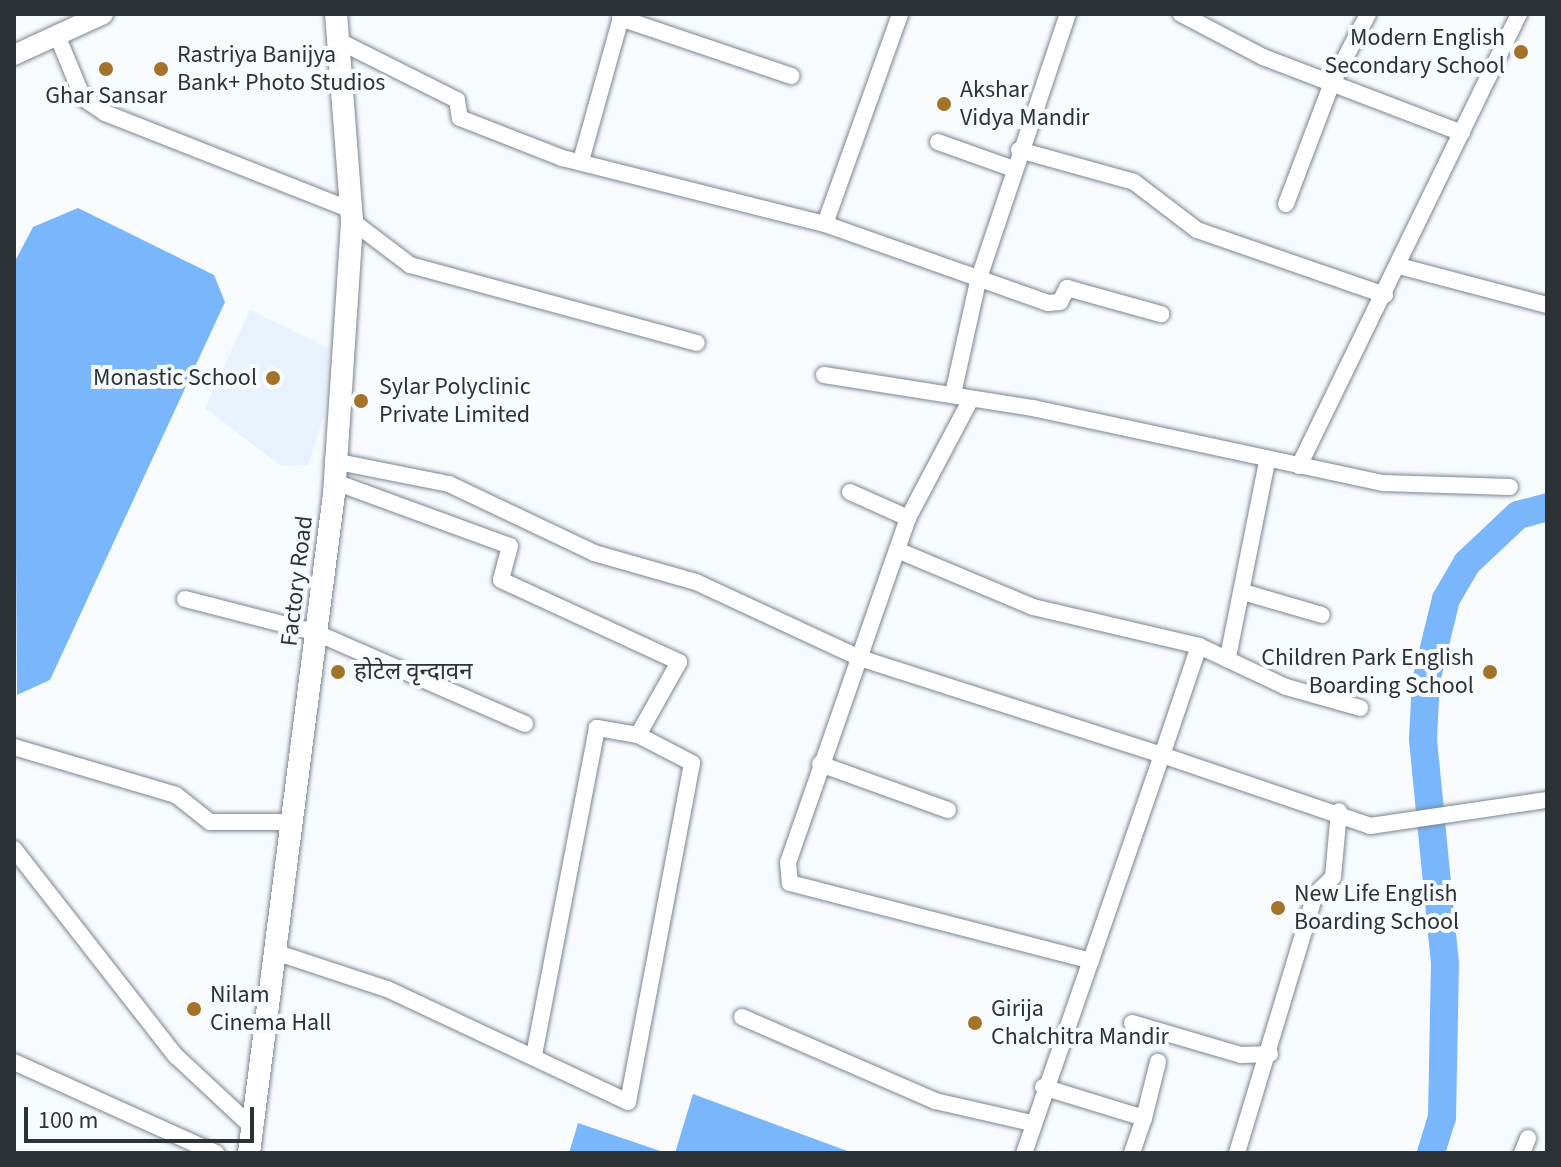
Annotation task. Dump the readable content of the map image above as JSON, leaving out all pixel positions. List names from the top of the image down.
{
  "streets": {
    "main road": ["Factory Road"]
  },
  "places": [
    "Modern English Secondary School",
    "Ghar Sansar",
    "Rastriya Banijya Bank+ Photo Studios",
    "Akshar Vidya Mandir",
    "Monastic School",
    "Sylar Polyclinic Private Limited",
    "होटेल वृन्दावन",
    "Children Park English Boarding School",
    "New Life English Boarding School",
    "Nilam Cinema Hall",
    "Girija Chalchitra Mandir"
  ],
  "scale_bar": "100 m"
}
